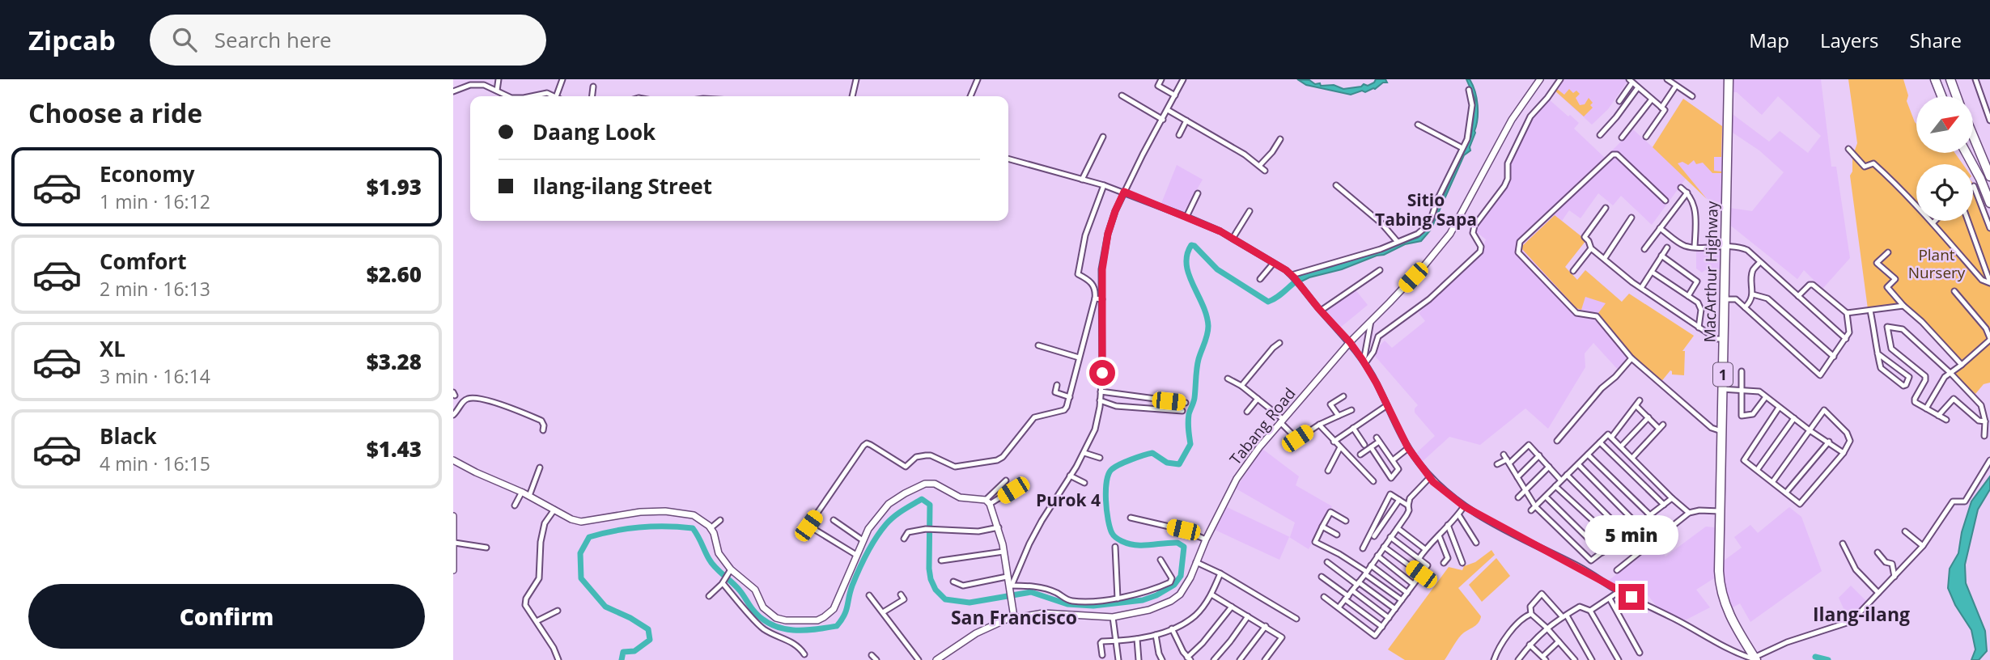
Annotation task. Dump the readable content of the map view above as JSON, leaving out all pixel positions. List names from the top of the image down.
{
  "streets": {
    "highway": ["MacArthur Highway", "1"],
    "main road": ["Tabang Road"]
  },
  "districts": [
    "Sitio Tabing Sapa",
    "Purok 4",
    "Ilang-ilang",
    "San Francisco"
  ],
  "parks": ["Plant Nursery"],
  "north": "top right",
  "page": {
    "header": "Zipcab",
    "search": "Search here",
    "nav": ["Map", "Layers", "Share"],
    "heading": "Choose a ride",
    "banner": ["Daang Look", "Ilang-ilang Street"],
    "list": [
      {
        "name": "Economy",
        "note": "1 min · 16:12",
        "value": "$1.93"
      },
      {
        "name": "Comfort",
        "note": "2 min · 16:13",
        "value": "$2.60"
      },
      {
        "name": "XL",
        "note": "3 min · 16:14",
        "value": "$3.28"
      },
      {
        "name": "Black",
        "note": "4 min · 16:15",
        "value": "$1.43"
      }
    ],
    "bubble": "5 min",
    "buttons": "Confirm"
  }
}
